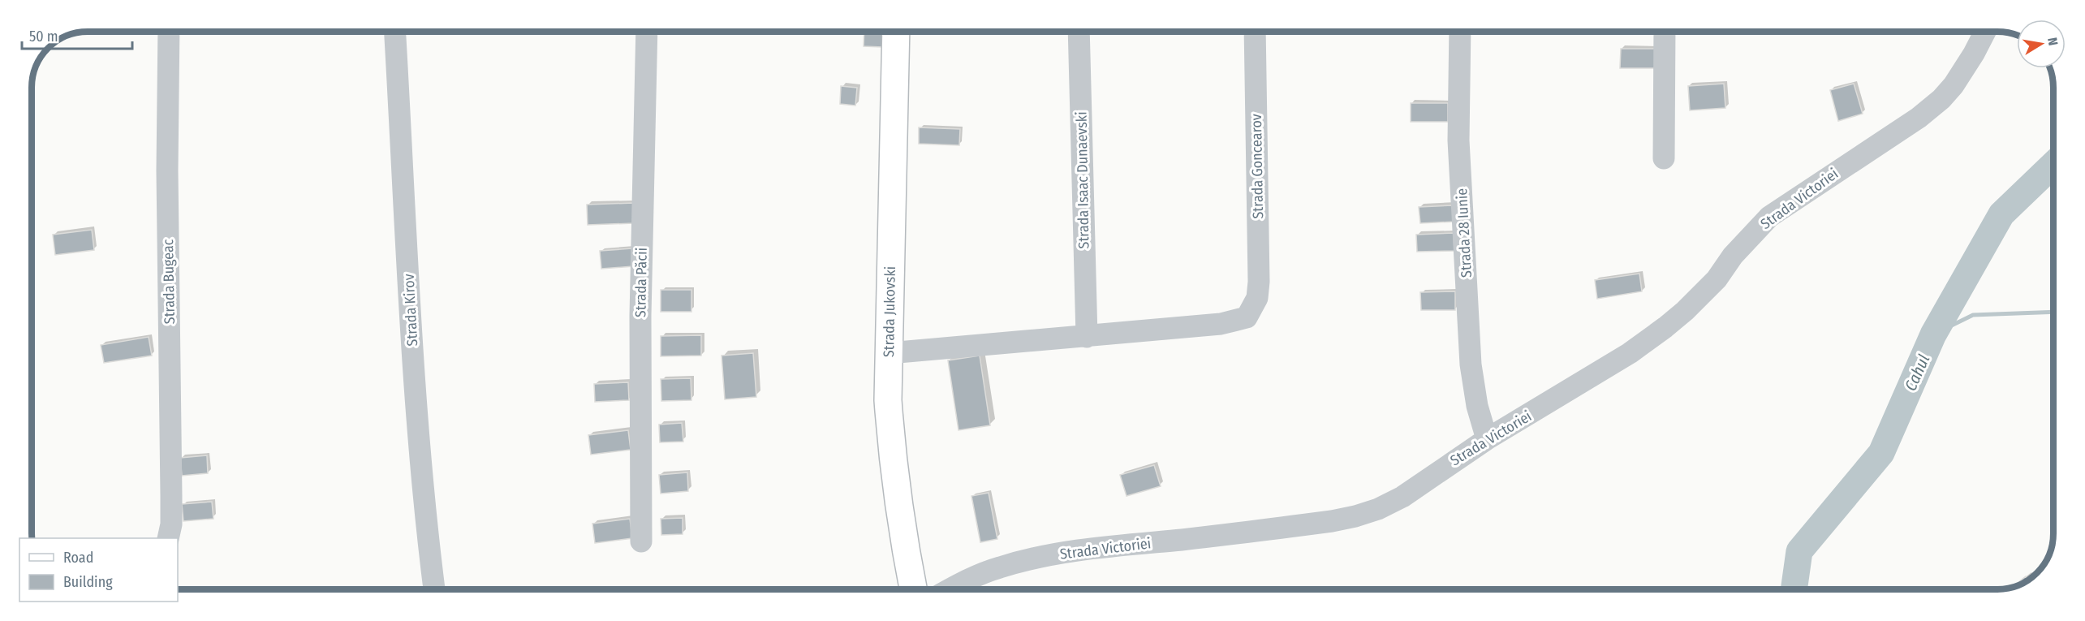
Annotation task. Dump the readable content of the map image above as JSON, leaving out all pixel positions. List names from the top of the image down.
{
  "streets": {
    "main road": ["Strada Jukovski"],
    "street": [
      "Strada Goncearov",
      "Strada Isaac Dunaevski",
      "Strada Victoriei",
      "Strada 28 Iunie",
      "Strada Bugeac",
      "Strada Păcii",
      "Strada Kirov"
    ]
  },
  "crossings": [
    ["Strada Goncearov", "Strada Isaac Dunaevski"],
    ["Strada Victoriei", "Strada 28 Iunie"]
  ],
  "water": ["Cahul"],
  "legend": ["Road", "Building"],
  "scale_bar": "50 m",
  "north": "right"
}
